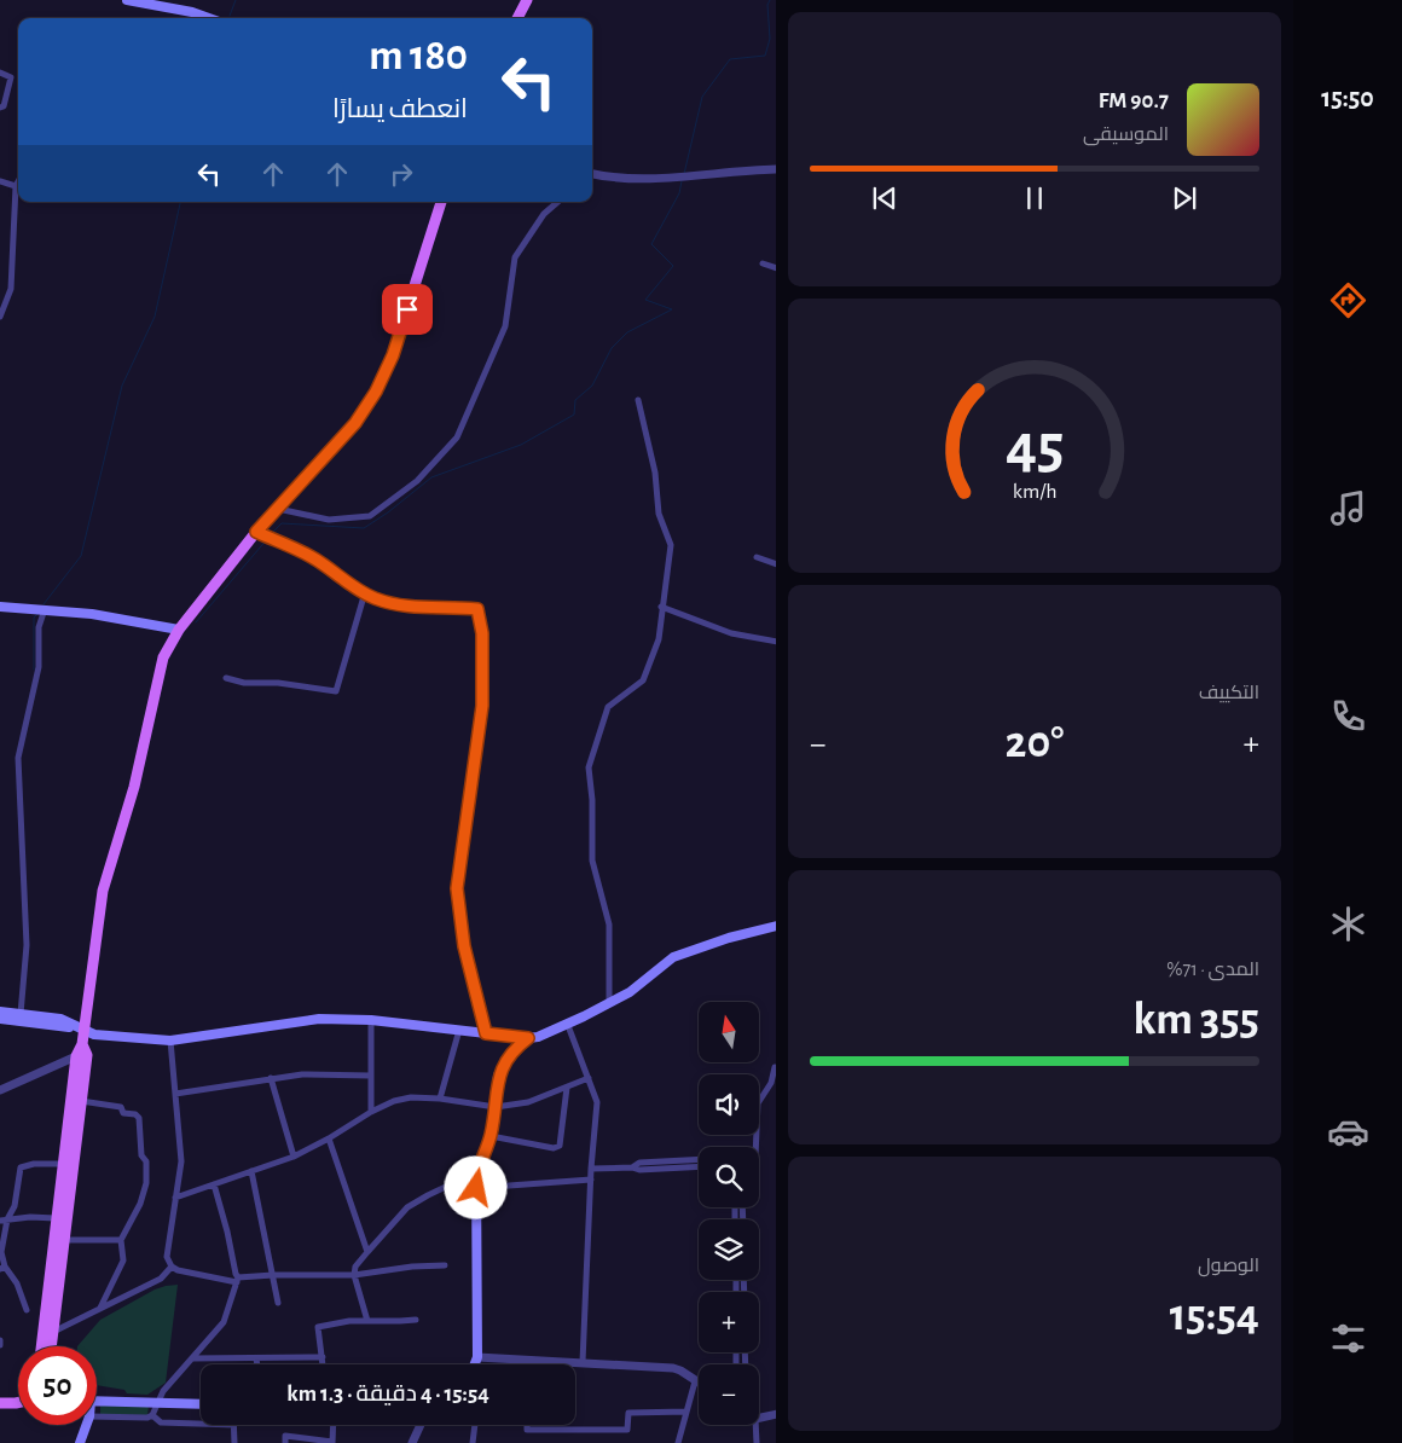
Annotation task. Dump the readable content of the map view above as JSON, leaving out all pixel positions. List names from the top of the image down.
{
  "north": "top",
  "page": {
    "tabs": "15:50",
    "turn": ["180 m", "انعطف يسارًا"],
    "song": ["90.7 FM", "الموسيقى"],
    "tile": [
      "التكييف",
      ["المدى · 71%", "355 km"],
      ["الوصول", "15:54"]
    ],
    "heat": ["−", "20°", "+"],
    "map_buttons": ["+", "−"],
    "limit": "50",
    "trip": "15:54 · 4 دقيقة · 1.3 km",
    "gauge": ["45", "km/h"]
  }
}
